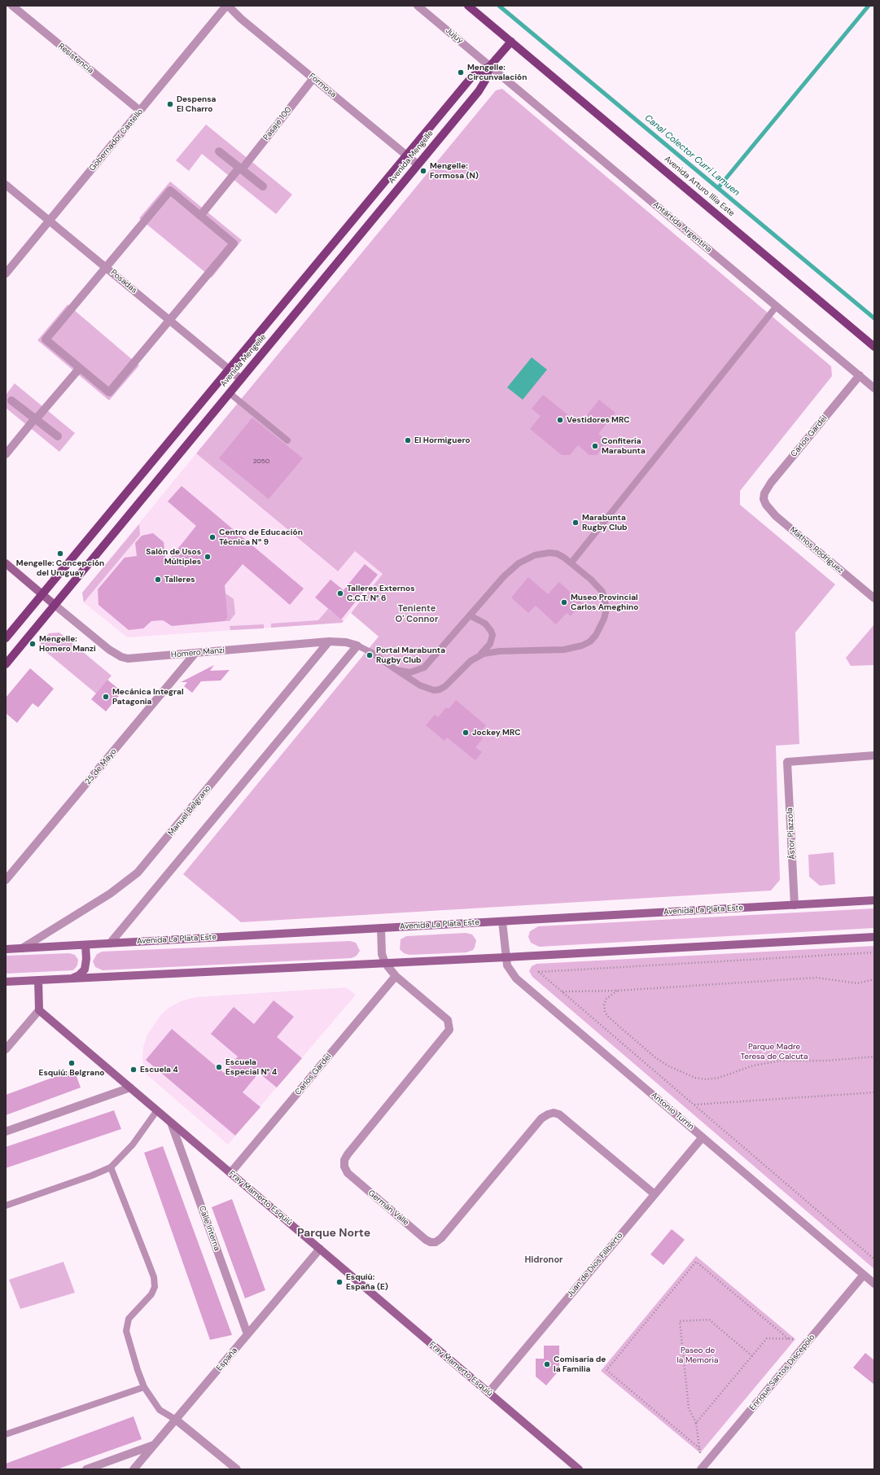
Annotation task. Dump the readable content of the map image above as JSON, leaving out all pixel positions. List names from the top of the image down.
{
  "streets": {
    "main road": [
      "Avenida Mengelle",
      "Avenida Arturo Illia Este",
      "Avenida La Plata Este",
      "Fray Mamerto Esquiú"
    ],
    "street": [
      "Jujuy",
      "Resistencia",
      "Formosa",
      "Pasaje 100",
      "Gobernador Castello",
      "Antártida Argentina",
      "Posadas",
      "Carlos Gardel",
      "Mathos Rodríguez",
      "Homero Manzi",
      "25 de Mayo",
      "Manuel Belgrano",
      "Ástor Piazzola",
      "Antonio Turrín",
      "Germán Valle",
      "Calle Interna",
      "Juan de Dios Filiberto",
      "España",
      "Enrique Santos Discepolo"
    ]
  },
  "crossings": [
    ["Jujuy", "Avenida Mengelle"],
    ["Jujuy", "Antártida Argentina"],
    ["Resistencia", "Gobernador Castello"],
    ["Formosa", "Pasaje 100"],
    ["Formosa", "Gobernador Castello"],
    ["Formosa", "Avenida Mengelle"],
    ["Gobernador Castello", "Posadas"],
    ["Avenida Mengelle", "Avenida Arturo Illia Este"],
    ["Avenida Mengelle", "Antártida Argentina"],
    ["Avenida Mengelle", "Posadas"],
    ["Avenida Mengelle", "Homero Manzi"],
    ["Antártida Argentina", "Carlos Gardel"],
    ["Carlos Gardel", "Mathos Rodríguez"],
    ["Carlos Gardel", "Fray Mamerto Esquiú"],
    ["Carlos Gardel", "Germán Valle"],
    ["Homero Manzi", "25 de Mayo"],
    ["Homero Manzi", "Manuel Belgrano"],
    ["Manuel Belgrano", "Avenida La Plata Este"],
    ["Ástor Piazzola", "Avenida La Plata Este"],
    ["Avenida La Plata Este", "Antonio Turrín"],
    ["Avenida La Plata Este", "Germán Valle"],
    ["Antonio Turrín", "Juan de Dios Filiberto"],
    ["Antonio Turrín", "Enrique Santos Discepolo"],
    ["Fray Mamerto Esquiú", "Calle Interna"],
    ["Fray Mamerto Esquiú", "Juan de Dios Filiberto"],
    ["Fray Mamerto Esquiú", "España"],
    ["Germán Valle", "Juan de Dios Filiberto"],
    ["Calle Interna", "España"]
  ],
  "districts": ["Teniente O' Connor", "Parque Norte", "Hidronor"],
  "water": ["Canal Colector Curri Lamuen"],
  "parks": ["Parque Madre Teresa de Calcuta", "Paseo de la Memoria"],
  "places": [
    "Mengelle: Circunvalación",
    "Despensa El Charro",
    "Mengelle: Formosa (N)",
    "Vestidores MRC",
    "El Hormiguero",
    "Confitería Marabunta",
    "Marabunta Rugby Club",
    "Centro de Educación Técnica Nº 9",
    "Mengelle: Concepción del Uruguay",
    "Salón de Usos Múltiples",
    "Talleres",
    "Talleres Externos C.C.T. N° 6",
    "Museo Provincial Carlos Ameghino",
    "Mengelle: Homero Manzi",
    "Portal Marabunta Rugby Club",
    "Mecánica Integral Patagonia",
    "Jockey MRC",
    "Esquiú: Belgrano",
    "Escuela Especial N° 4",
    "Escuela 4",
    "Esquiú: España (E)",
    "Comisaría de la Familia"
  ],
  "house_numbers": ["2050"]
}
